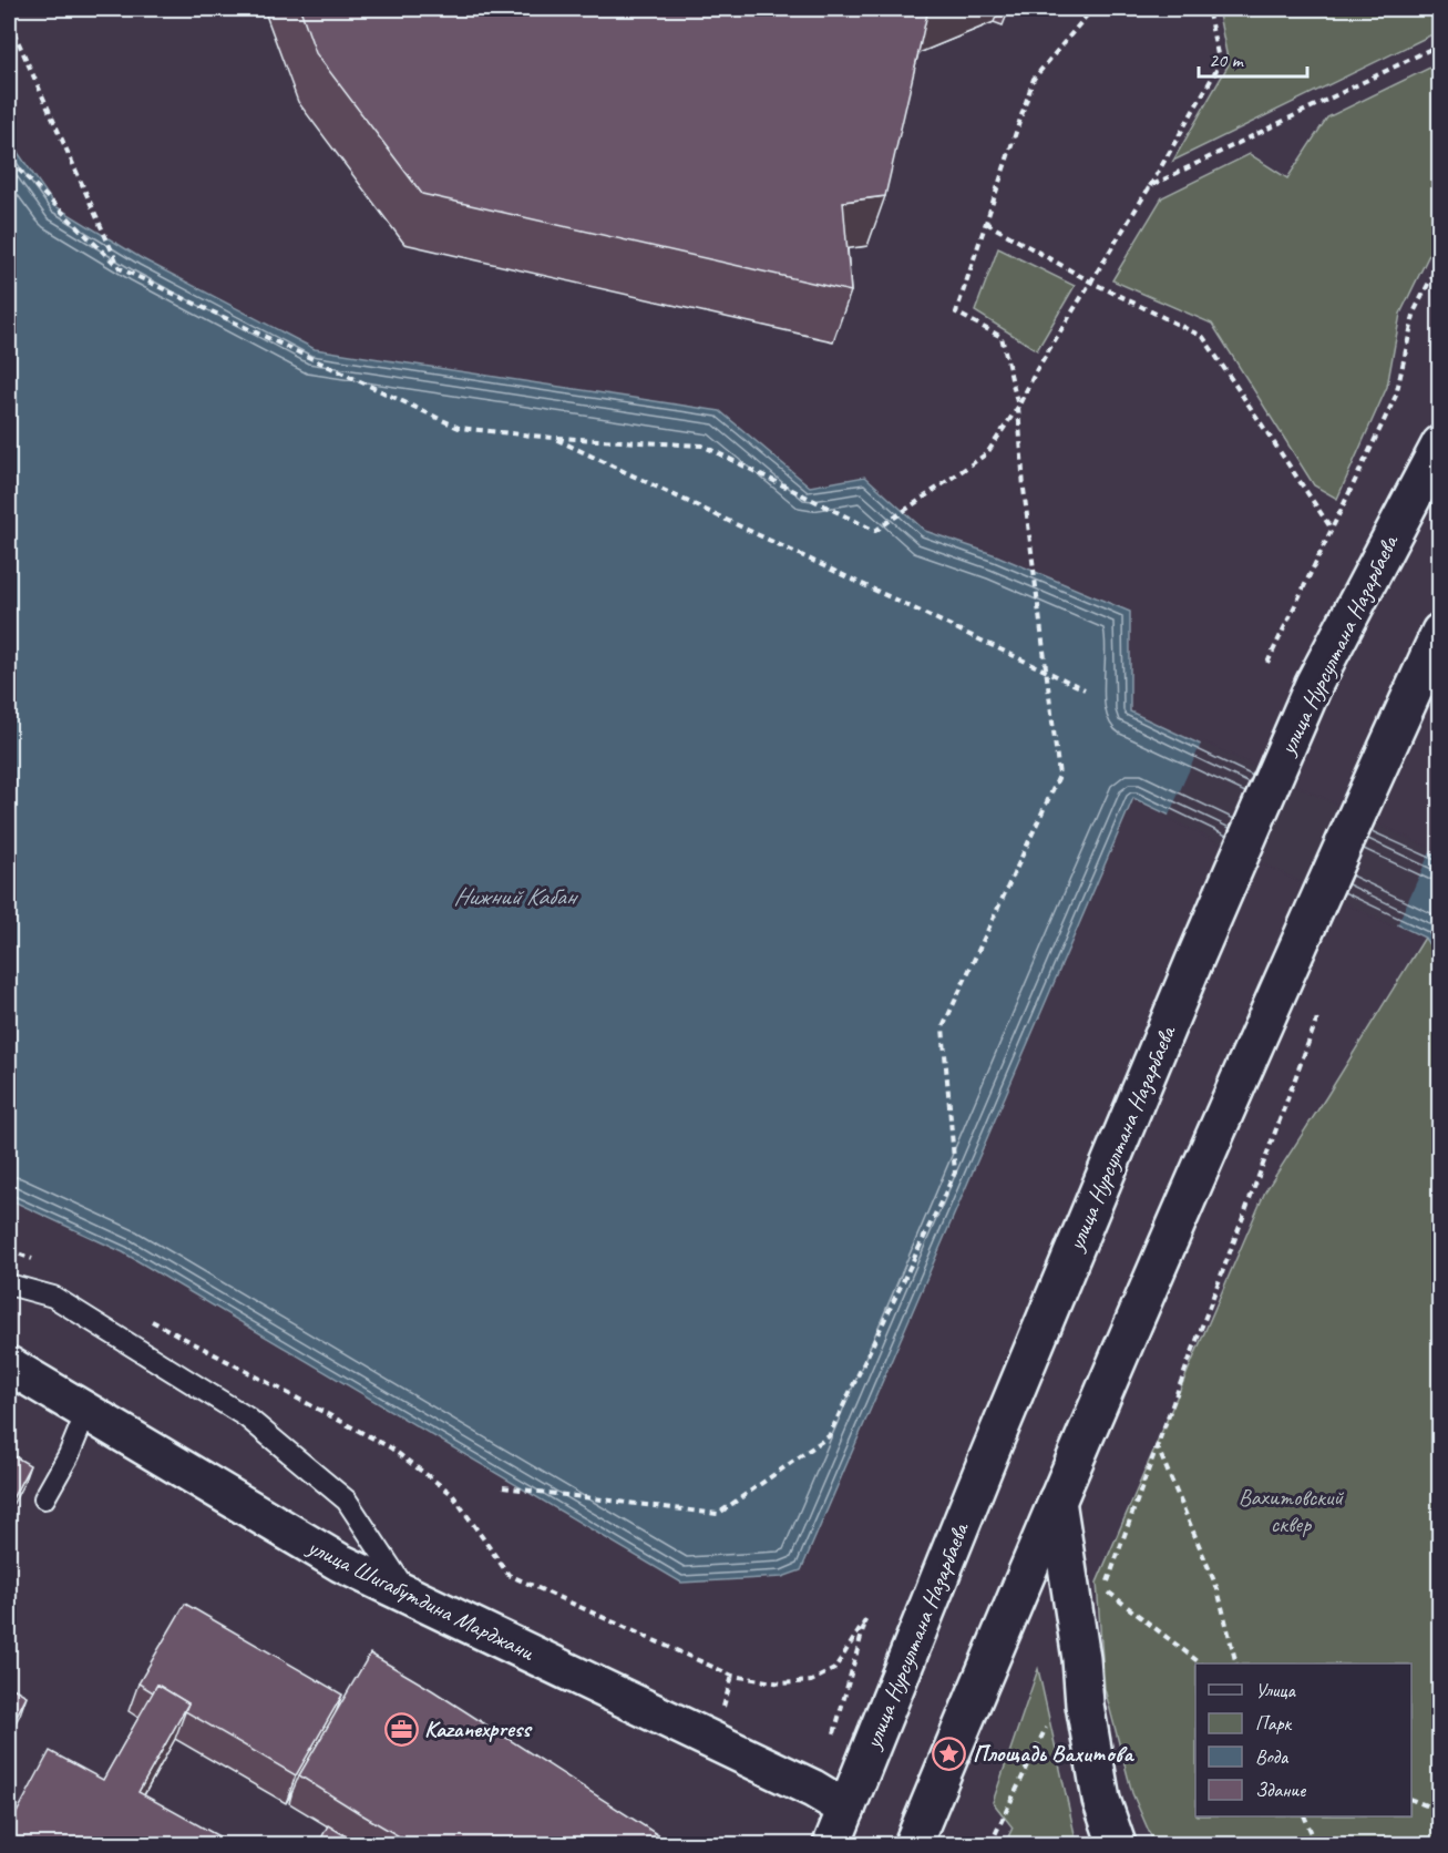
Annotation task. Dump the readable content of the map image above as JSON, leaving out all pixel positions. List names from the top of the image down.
{
  "streets": {
    "main road": ["улица Нурсултана Назарбаева", "улица Шигабутдина Марджани"]
  },
  "crossings": [
    ["улица Нурсултана Назарбаева", "улица Шигабутдина Марджани"]
  ],
  "water": ["Нижний Кабан"],
  "parks": ["Вахитовский сквер"],
  "places": {
    "office": ["Kazanexpress"],
    "place": ["Площадь Вахитова"]
  },
  "legend": [
    "Улица",
    "Парк",
    "Вода",
    "Здание"
  ],
  "scale_bar": "20 m"
}
